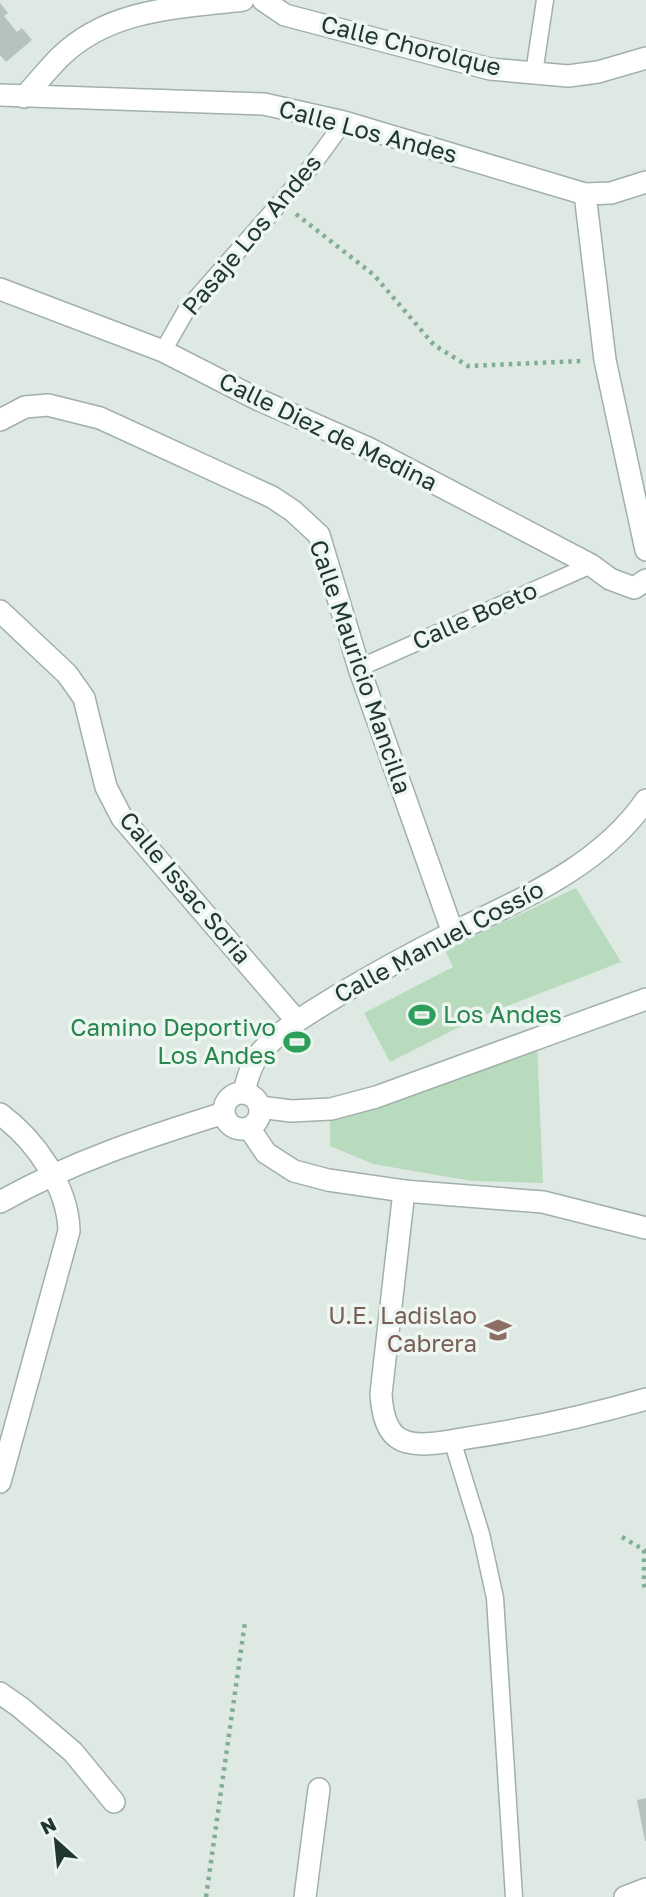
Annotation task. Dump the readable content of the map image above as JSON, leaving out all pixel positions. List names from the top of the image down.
{
  "streets": {
    "street": [
      "Calle Chorolque",
      "Calle Los Andes",
      "Calle Diez de Medina",
      "Calle Mauricio Mancilla",
      "Calle Issac Soria",
      "Calle Manuel Cossío"
    ],
    "lane": ["Pasaje Los Andes", "Calle Boeto"]
  },
  "crossings": [
    ["Calle Los Andes", "Pasaje Los Andes"],
    ["Pasaje Los Andes", "Calle Diez de Medina"],
    ["Calle Diez de Medina", "Calle Boeto"],
    ["Calle Boeto", "Calle Mauricio Mancilla"],
    ["Calle Mauricio Mancilla", "Calle Manuel Cossío"],
    ["Calle Issac Soria", "Calle Manuel Cossío"]
  ],
  "places": {
    "sports": ["Los Andes", "Camino Deportivo Los Andes"],
    "school or university": ["U.E. Ladislao Cabrera"]
  },
  "north": "top left"
}
